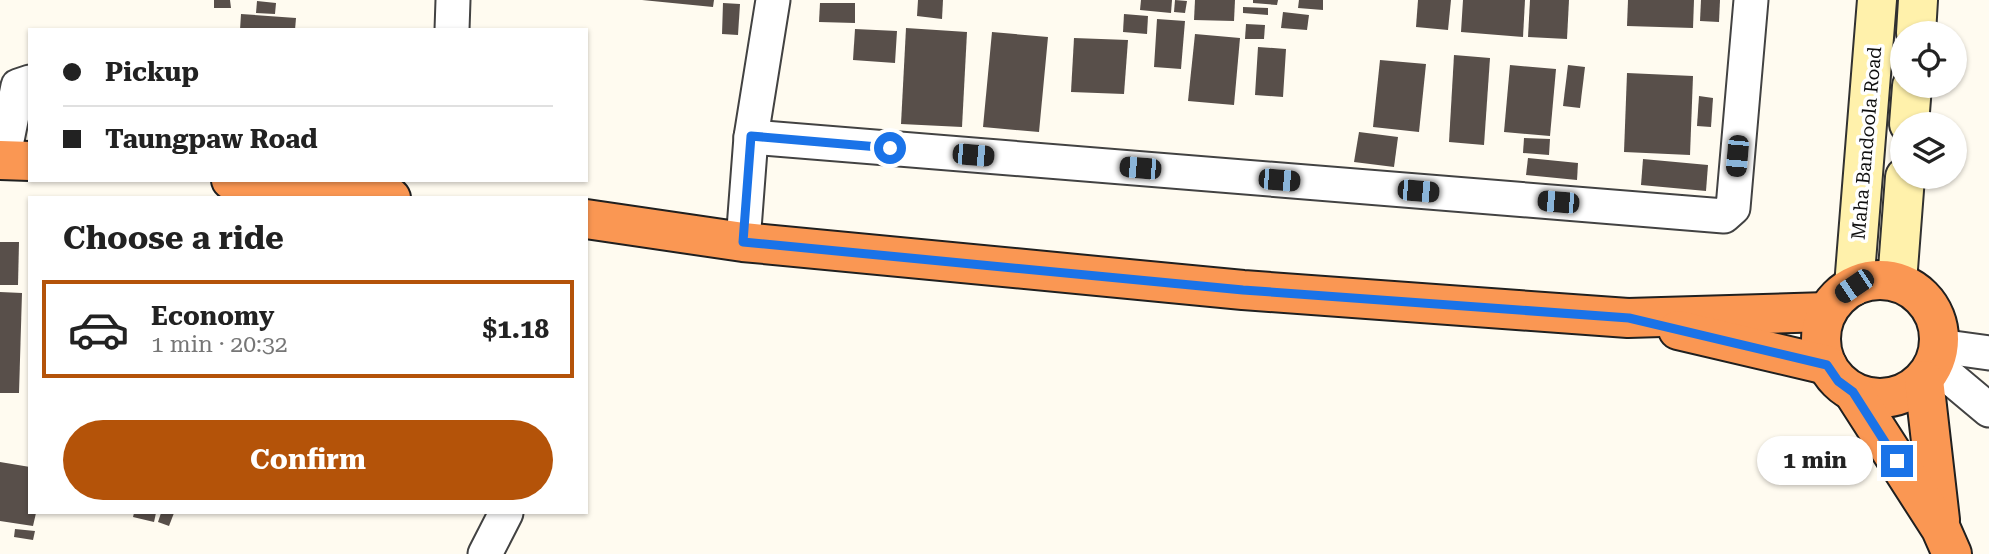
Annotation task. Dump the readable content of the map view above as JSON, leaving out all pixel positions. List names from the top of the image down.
{
  "streets": {
    "main road": ["Maha Bandoola Road"]
  },
  "page": {
    "banner": ["Pickup", "Taungpaw Road"],
    "heading": "Choose a ride",
    "list": [
      {
        "name": "Economy",
        "note": "1 min · 20:32",
        "value": "$1.18"
      }
    ],
    "buttons": "Confirm",
    "bubble": "1 min"
  }
}
